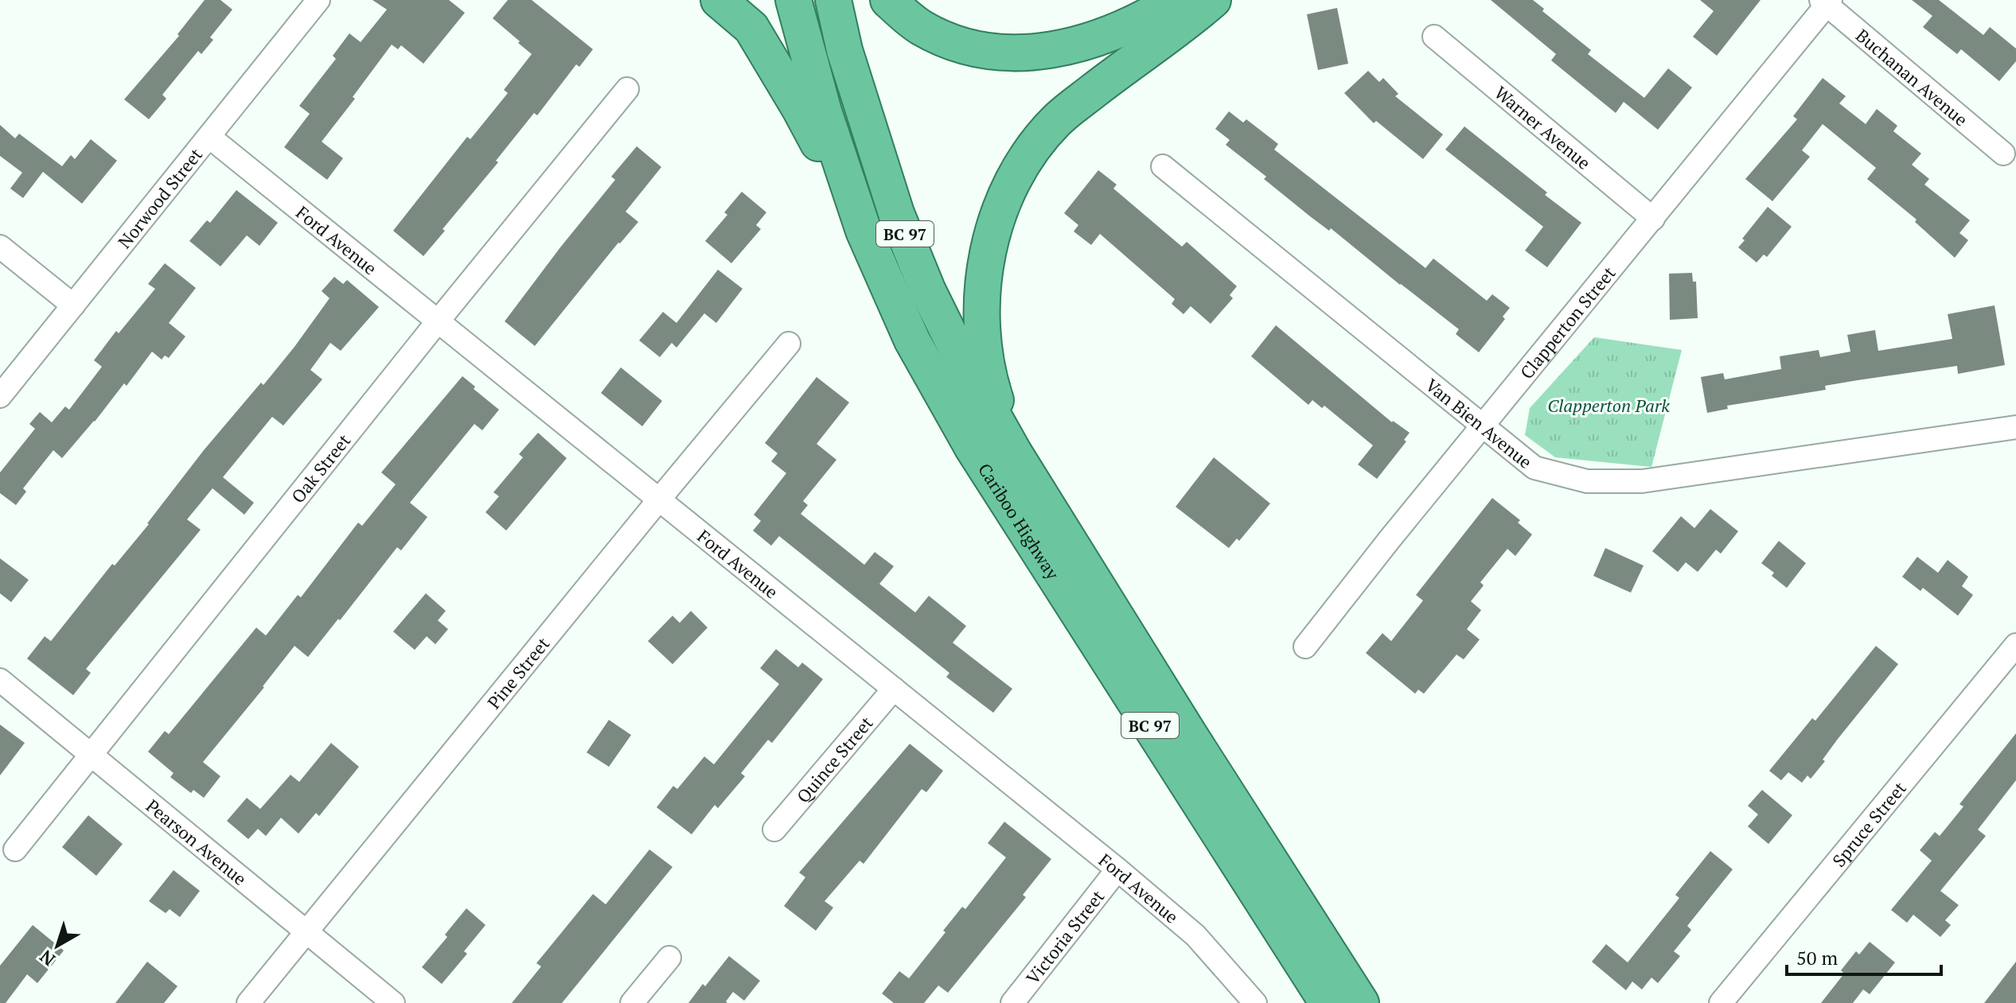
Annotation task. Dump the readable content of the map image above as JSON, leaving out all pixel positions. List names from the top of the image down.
{
  "streets": {
    "highway": ["BC 97", "Cariboo Highway"],
    "street": [
      "Buchanan Avenue",
      "Warner Avenue",
      "Norwood Street",
      "Ford Avenue",
      "Clapperton Street",
      "Van Bien Avenue",
      "Oak Street",
      "Pine Street",
      "Quince Street",
      "Spruce Street",
      "Pearson Avenue",
      "Victoria Street"
    ]
  },
  "crossings": [
    ["Buchanan Avenue", "Clapperton Street"],
    ["Warner Avenue", "Clapperton Street"],
    ["Norwood Street", "Ford Avenue"],
    ["Ford Avenue", "Oak Street"],
    ["Ford Avenue", "Pine Street"],
    ["Ford Avenue", "Quince Street"],
    ["Ford Avenue", "Victoria Street"],
    ["Clapperton Street", "Van Bien Avenue"],
    ["Oak Street", "Pearson Avenue"],
    ["Pine Street", "Pearson Avenue"]
  ],
  "parks": ["Clapperton Park"],
  "scale_bar": "50 m",
  "north": "bottom left"
}
